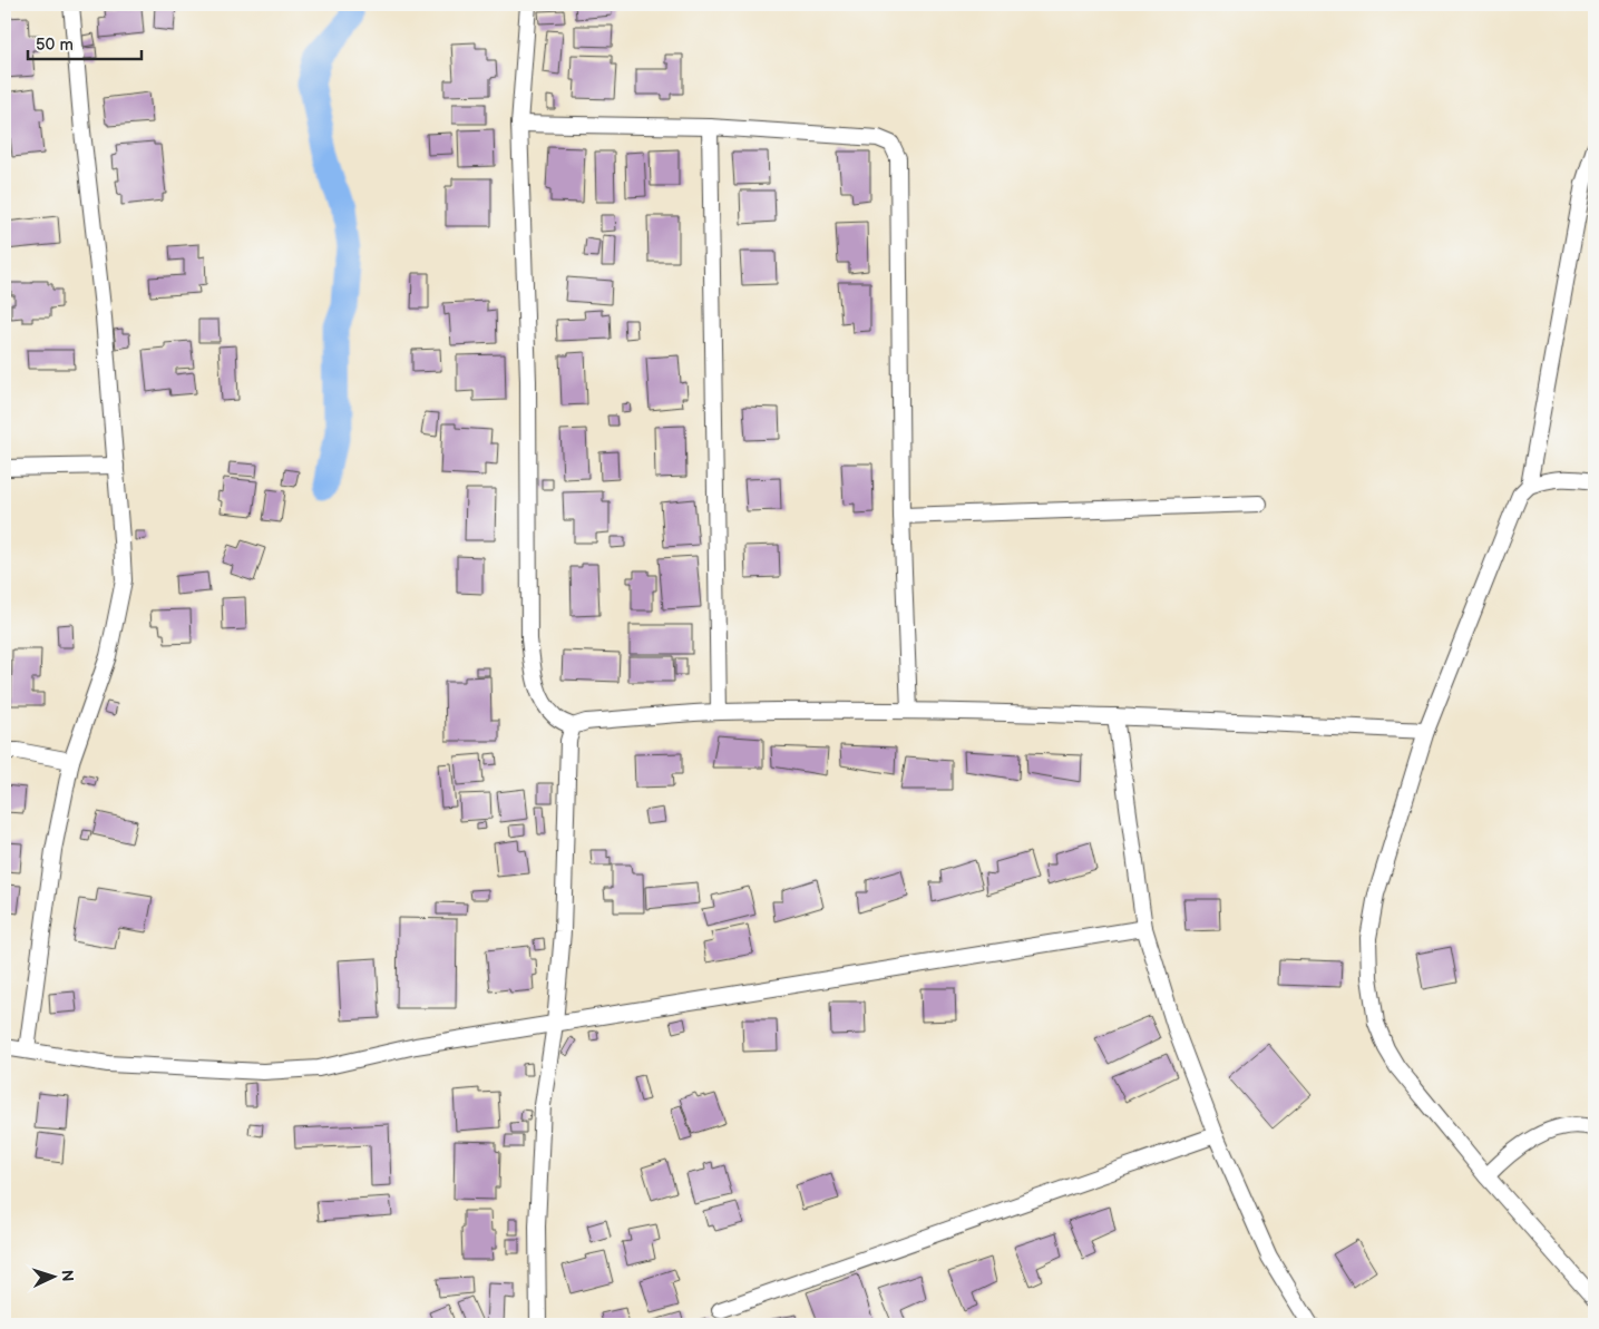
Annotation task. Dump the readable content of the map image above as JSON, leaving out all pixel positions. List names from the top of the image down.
{
  "scale_bar": "50 m",
  "north": "right"
}
